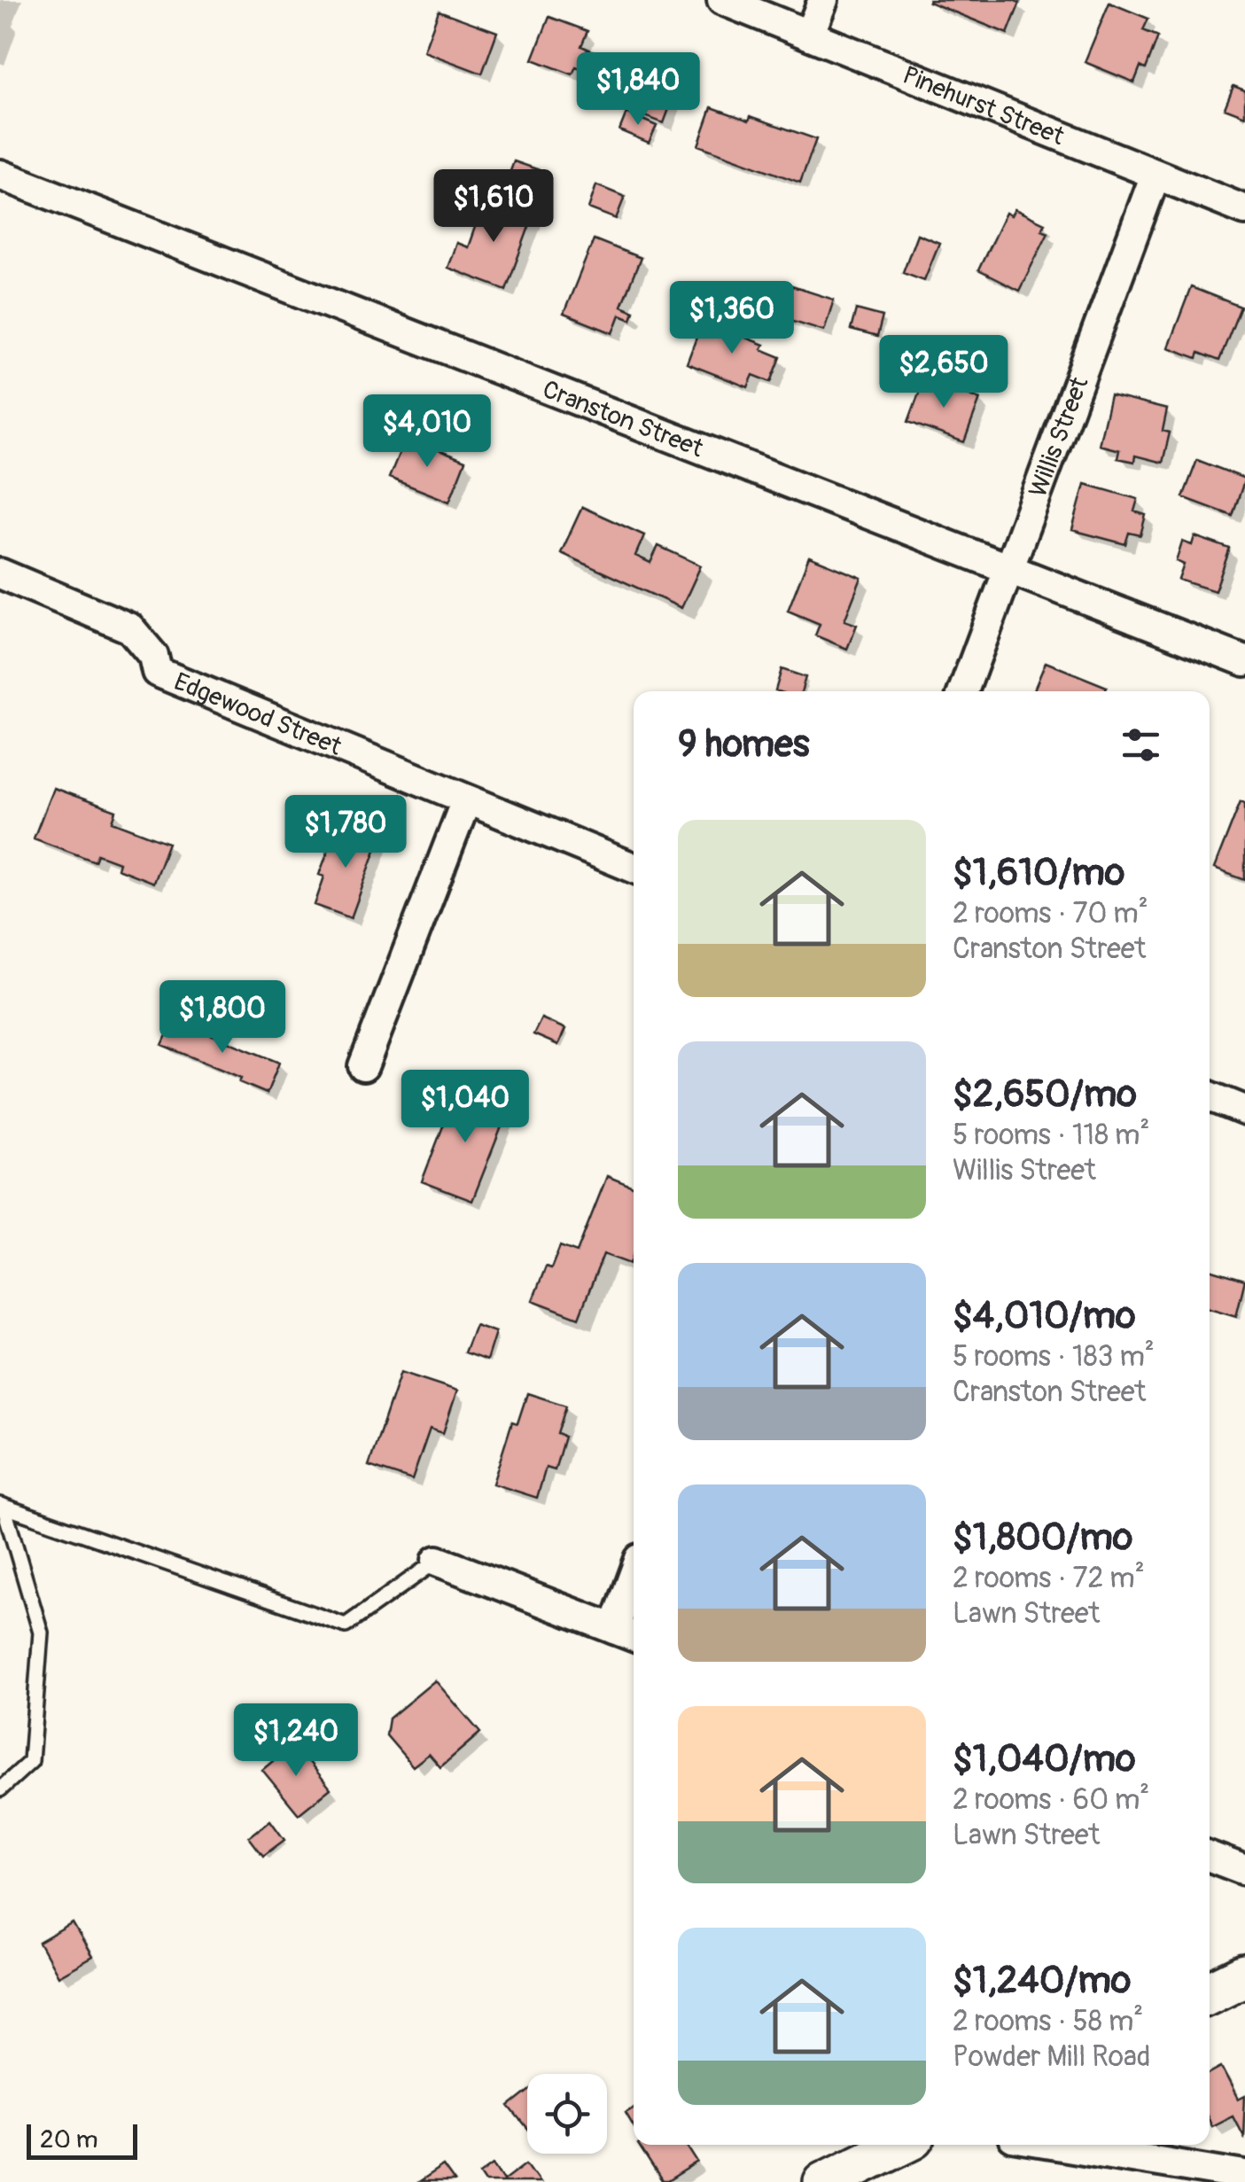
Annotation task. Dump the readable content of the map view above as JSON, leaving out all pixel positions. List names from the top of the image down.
{
  "streets": {
    "street": [
      "Pinehurst Street",
      "Cranston Street",
      "Willis Street",
      "Edgewood Street"
    ]
  },
  "crossings": [
    ["Pinehurst Street", "Willis Street"],
    ["Cranston Street", "Willis Street"]
  ],
  "scale_bar": "20 m",
  "page": {
    "price": [
      "$1,840",
      "$1,610",
      "$1,360",
      "$2,650",
      "$4,010",
      "$1,780",
      "$1,800",
      "$1,040",
      "$1,240"
    ],
    "heading": "9 homes",
    "list": [
      {
        "name": "$1,610/mo",
        "note": "2 rooms · 70 m² · Cranston Street"
      },
      {
        "name": "$2,650/mo",
        "note": "5 rooms · 118 m² · Willis Street"
      },
      {
        "name": "$4,010/mo",
        "note": "5 rooms · 183 m² · Cranston Street"
      },
      {
        "name": "$1,800/mo",
        "note": "2 rooms · 72 m² · Lawn Street"
      },
      {
        "name": "$1,040/mo",
        "note": "2 rooms · 60 m² · Lawn Street"
      },
      {
        "name": "$1,240/mo",
        "note": "2 rooms · 58 m² · Powder Mill Road"
      }
    ],
    "scale": "20 m"
  }
}
